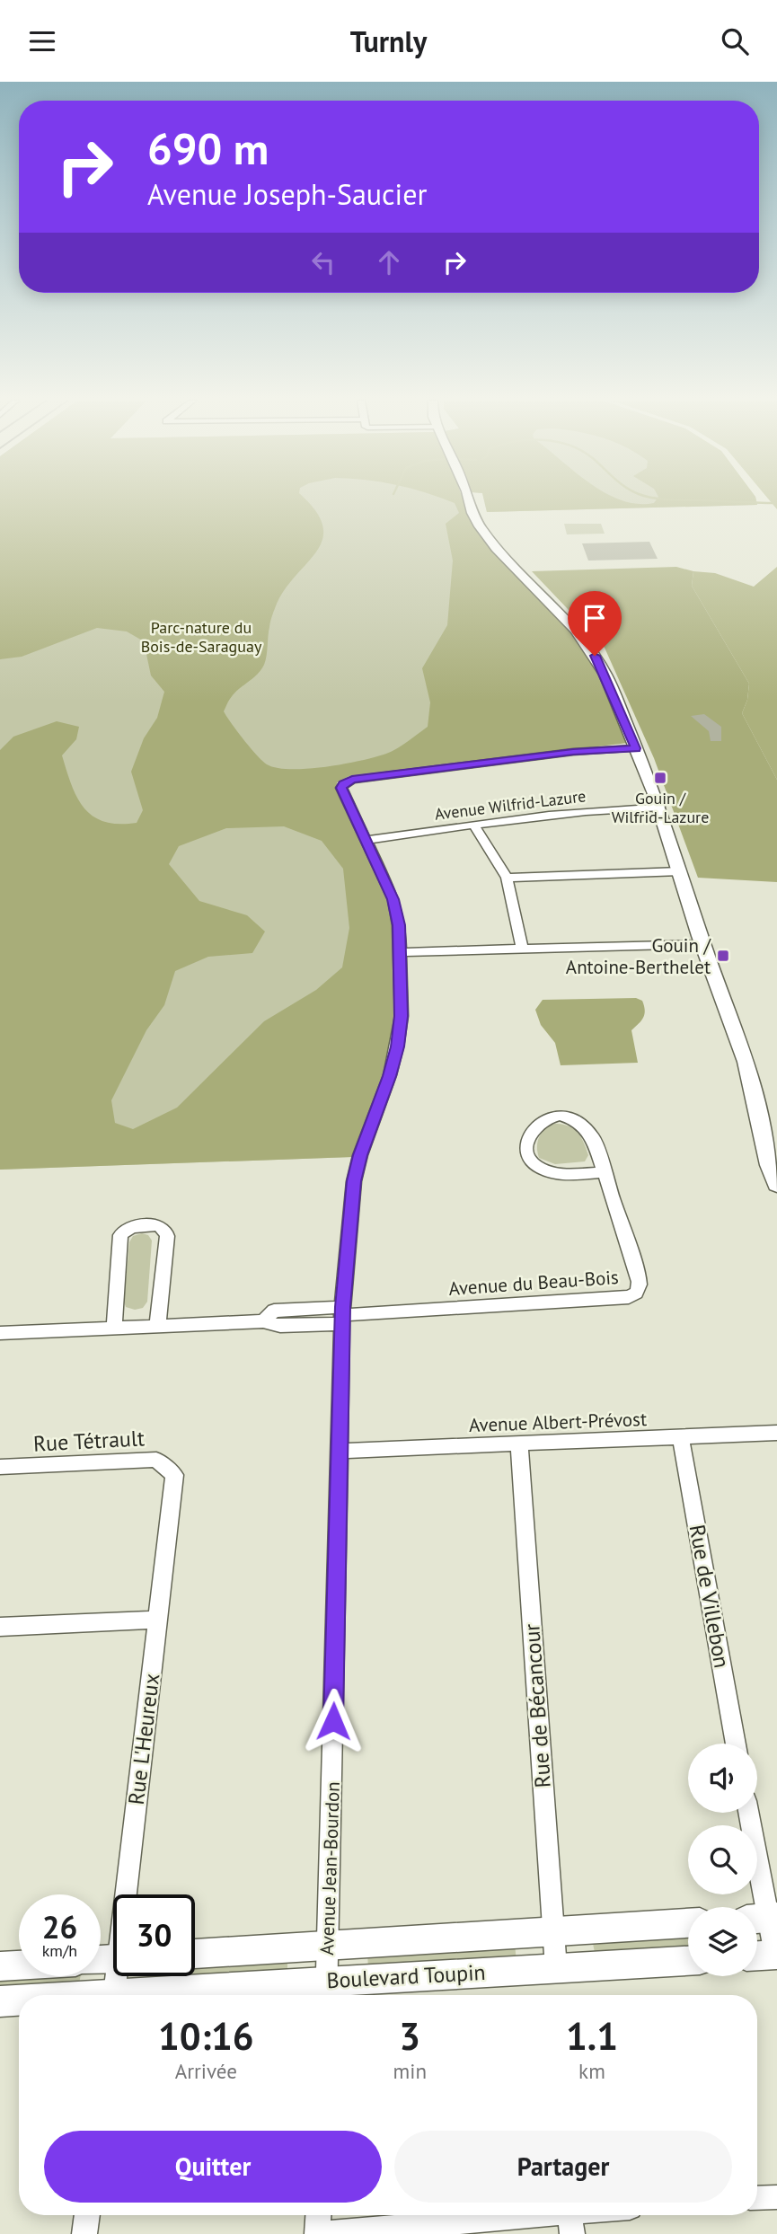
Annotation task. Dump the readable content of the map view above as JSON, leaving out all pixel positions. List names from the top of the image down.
{
  "streets": {
    "street": [
      "Avenue Wilfrid-Lazure",
      "Avenue du Beau-Bois",
      "Avenue Albert-Prévost",
      "Rue Tétrault",
      "Rue de Villebon",
      "Rue de Bécancour",
      "Rue L'Heureux",
      "Avenue Jean-Bourdon",
      "Boulevard Toupin"
    ]
  },
  "crossings": [
    ["Avenue Wilfrid-Lazure", "Avenue Jean-Bourdon"],
    ["Avenue du Beau-Bois", "Avenue Jean-Bourdon"],
    ["Avenue Albert-Prévost", "Rue de Villebon"],
    ["Avenue Albert-Prévost", "Rue de Bécancour"],
    ["Avenue Albert-Prévost", "Avenue Jean-Bourdon"],
    ["Rue Tétrault", "Rue L'Heureux"],
    ["Rue de Bécancour", "Boulevard Toupin"],
    ["Avenue Jean-Bourdon", "Boulevard Toupin"]
  ],
  "parks": ["Parc-nature du Bois-de-Saraguay"],
  "places": {
    "transit": ["Gouin / Wilfrid-Lazure", "Gouin / Antoine-Berthelet"]
  },
  "page": {
    "header": "Turnly",
    "turn": ["690 m", "Avenue Joseph-Saucier"],
    "speed": "26 km/h",
    "limit": "30",
    "eta": [
      "10:16",
      "Arrivée",
      "3",
      "min",
      "1.1",
      "km"
    ],
    "buttons": ["Quitter", "Partager"]
  }
}
